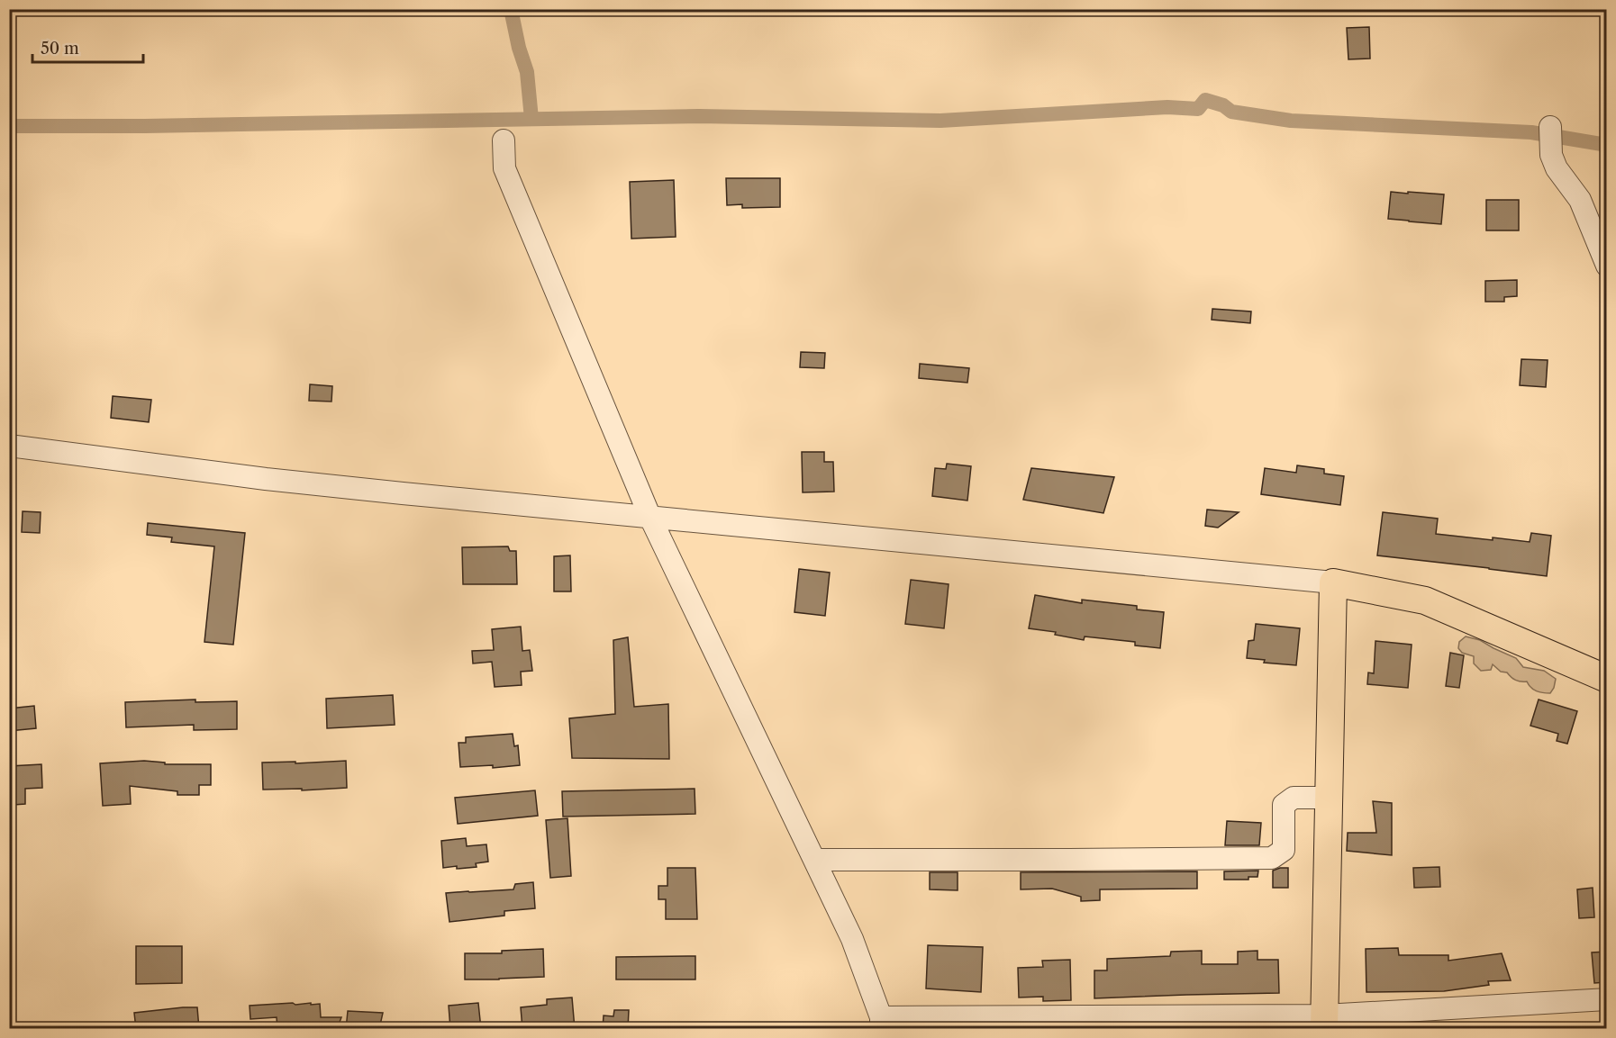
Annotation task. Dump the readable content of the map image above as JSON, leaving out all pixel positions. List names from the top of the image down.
{
  "scale_bar": "50 m"
}
